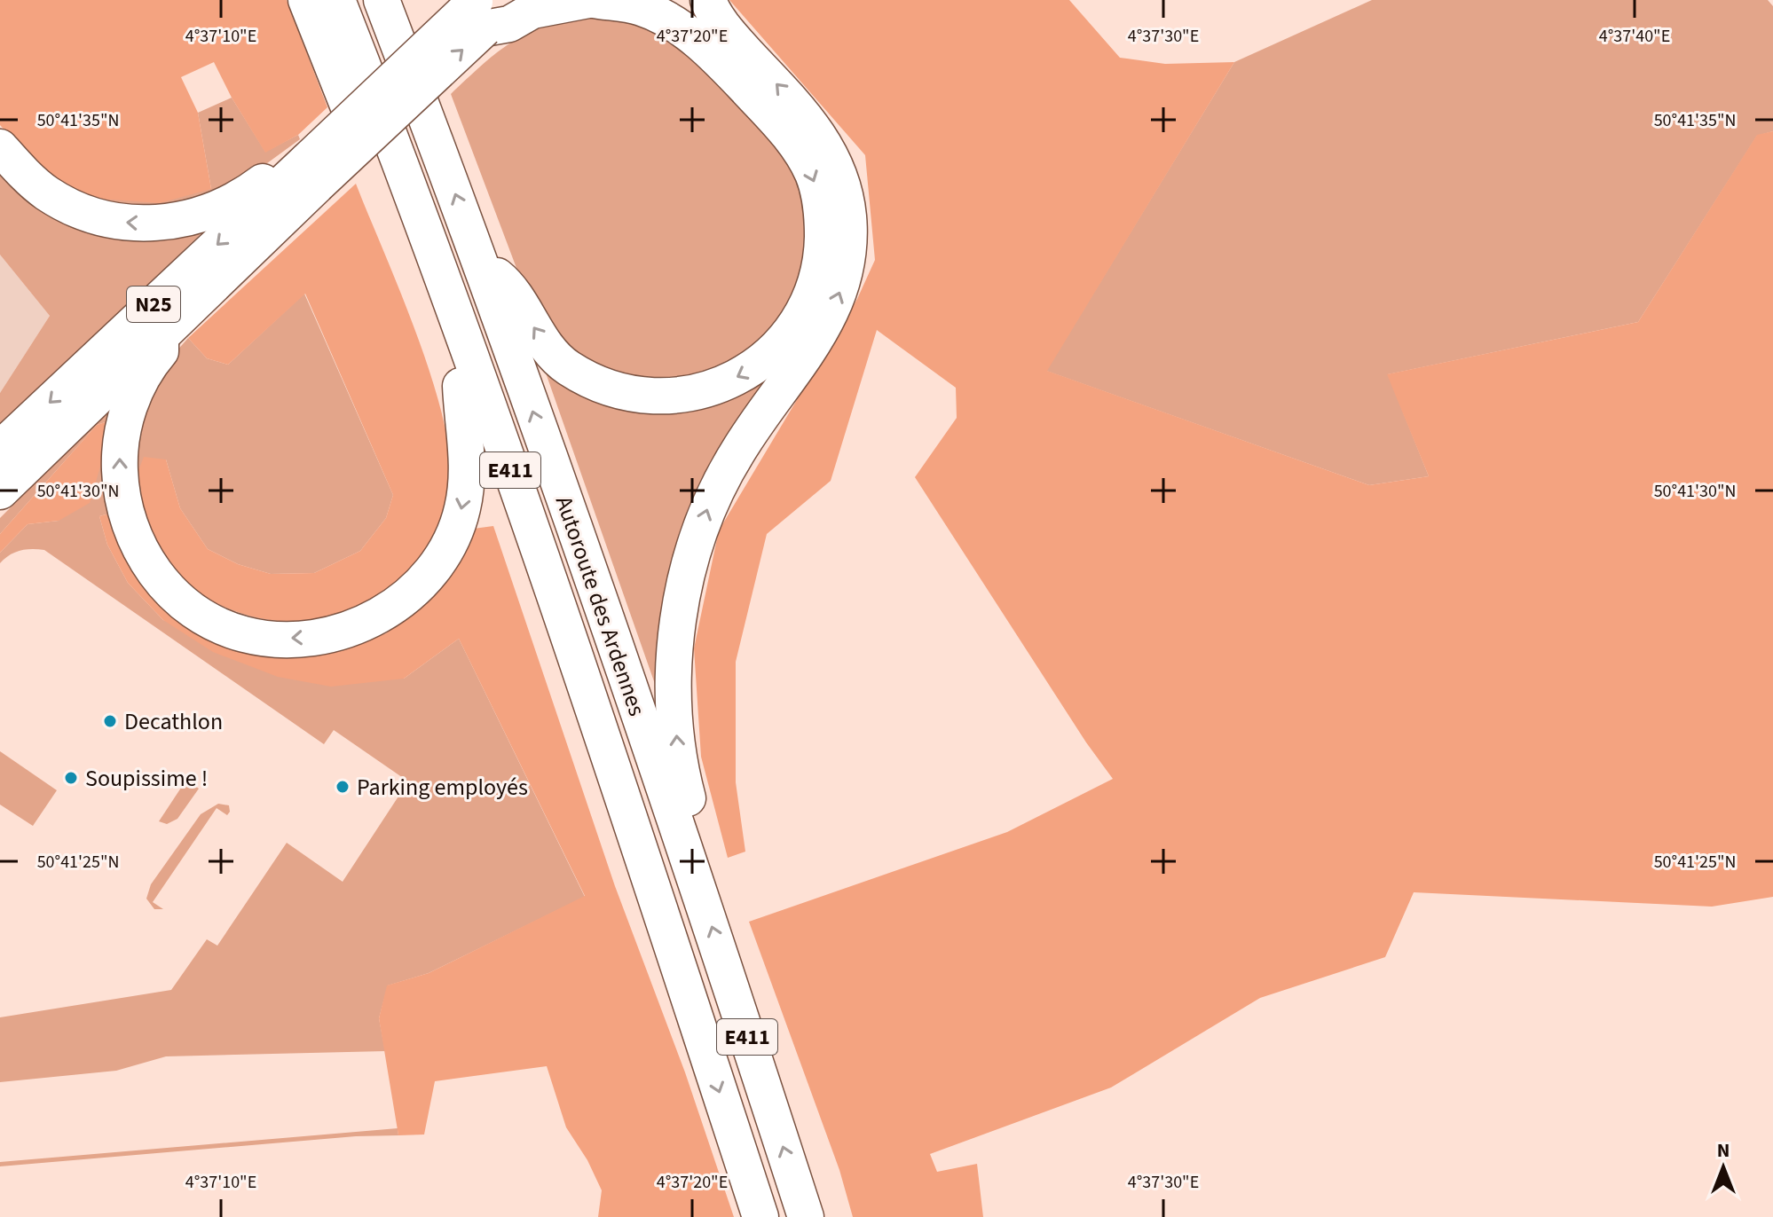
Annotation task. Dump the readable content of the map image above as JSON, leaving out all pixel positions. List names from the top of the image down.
{
  "streets": {
    "highway": ["N25", "E411", "Autoroute des Ardennes"]
  },
  "places": ["Decathlon", "Soupissime !", "Parking employés"],
  "north": "top",
  "coordinates": [
    "4°37'10\"E",
    "4°37'20\"E",
    "4°37'30\"E",
    "4°37'40\"E",
    "50°41'35\"N",
    "50°41'30\"N",
    "50°41'25\"N"
  ]
}
